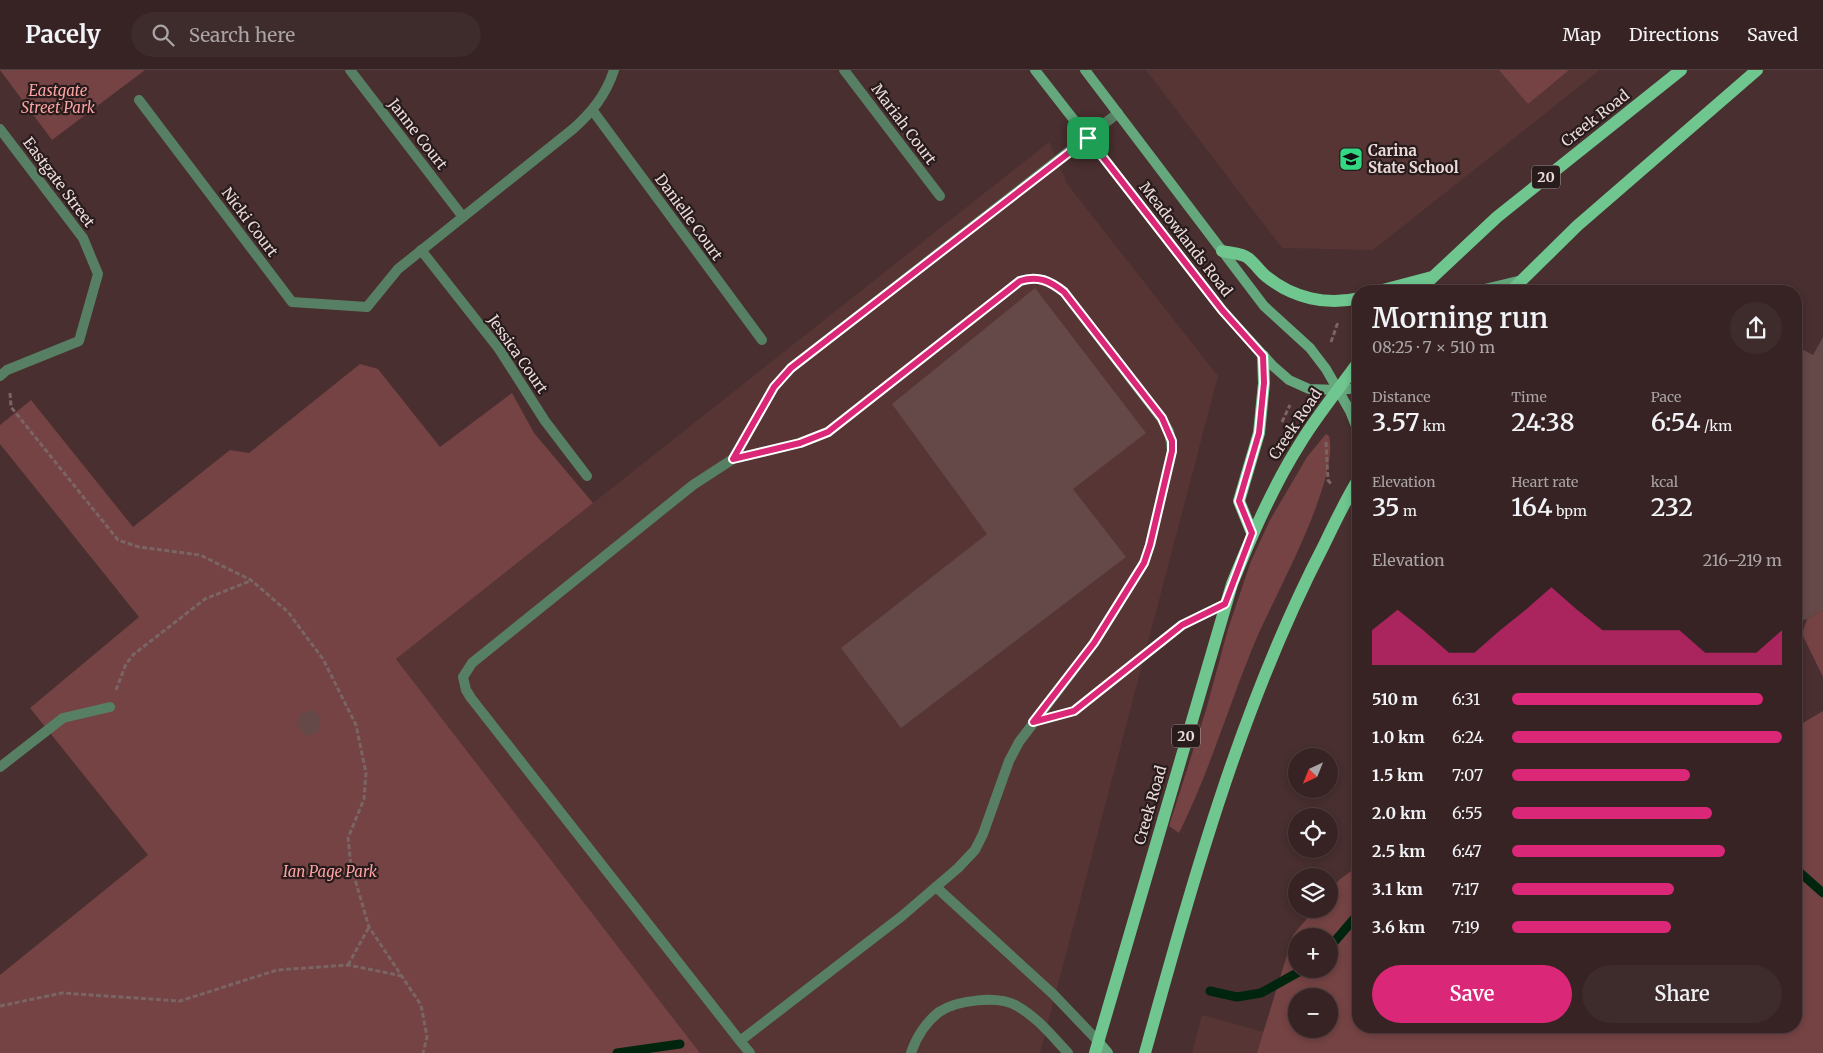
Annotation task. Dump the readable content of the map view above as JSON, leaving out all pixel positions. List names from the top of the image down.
{
  "streets": {
    "main road": ["Creek Road", "20", "Meadowlands Road"],
    "street": [
      "Mariah Court",
      "Janne Court",
      "Eastgate Street",
      "Danielle Court",
      "Nicki Court",
      "Jessica Court"
    ]
  },
  "crossings": [
    ["Creek Road", "Meadowlands Road"],
    ["Nicki Court", "Jessica Court"]
  ],
  "parks": ["Eastgate Street Park", "Ian Page Park"],
  "places": {
    "school or university": ["Carina State School"]
  },
  "north": "bottom left",
  "page": {
    "header": "Pacely",
    "search": "Search here",
    "nav": ["Map", "Directions", "Saved"],
    "heading": ["Morning run", "08:25 · 7 × 510 m"],
    "stats": [
      ["Distance", "3.57 km"],
      ["Time", "24:38"],
      ["Pace", "6:54 /km"],
      ["Elevation", "35 m"],
      ["Heart rate", "164 bpm"],
      ["kcal", "232"]
    ],
    "chart": ["Elevation", "216–219 m"],
    "list": [
      {
        "name": "510 m",
        "note": "6:31"
      },
      {
        "name": "1.0 km",
        "note": "6:24"
      },
      {
        "name": "1.5 km",
        "note": "7:07"
      },
      {
        "name": "2.0 km",
        "note": "6:55"
      },
      {
        "name": "2.5 km",
        "note": "6:47"
      },
      {
        "name": "3.1 km",
        "note": "7:17"
      },
      {
        "name": "3.6 km",
        "note": "7:19"
      }
    ],
    "map_buttons": ["+", "−"],
    "buttons": ["Save", "Share"]
  }
}
